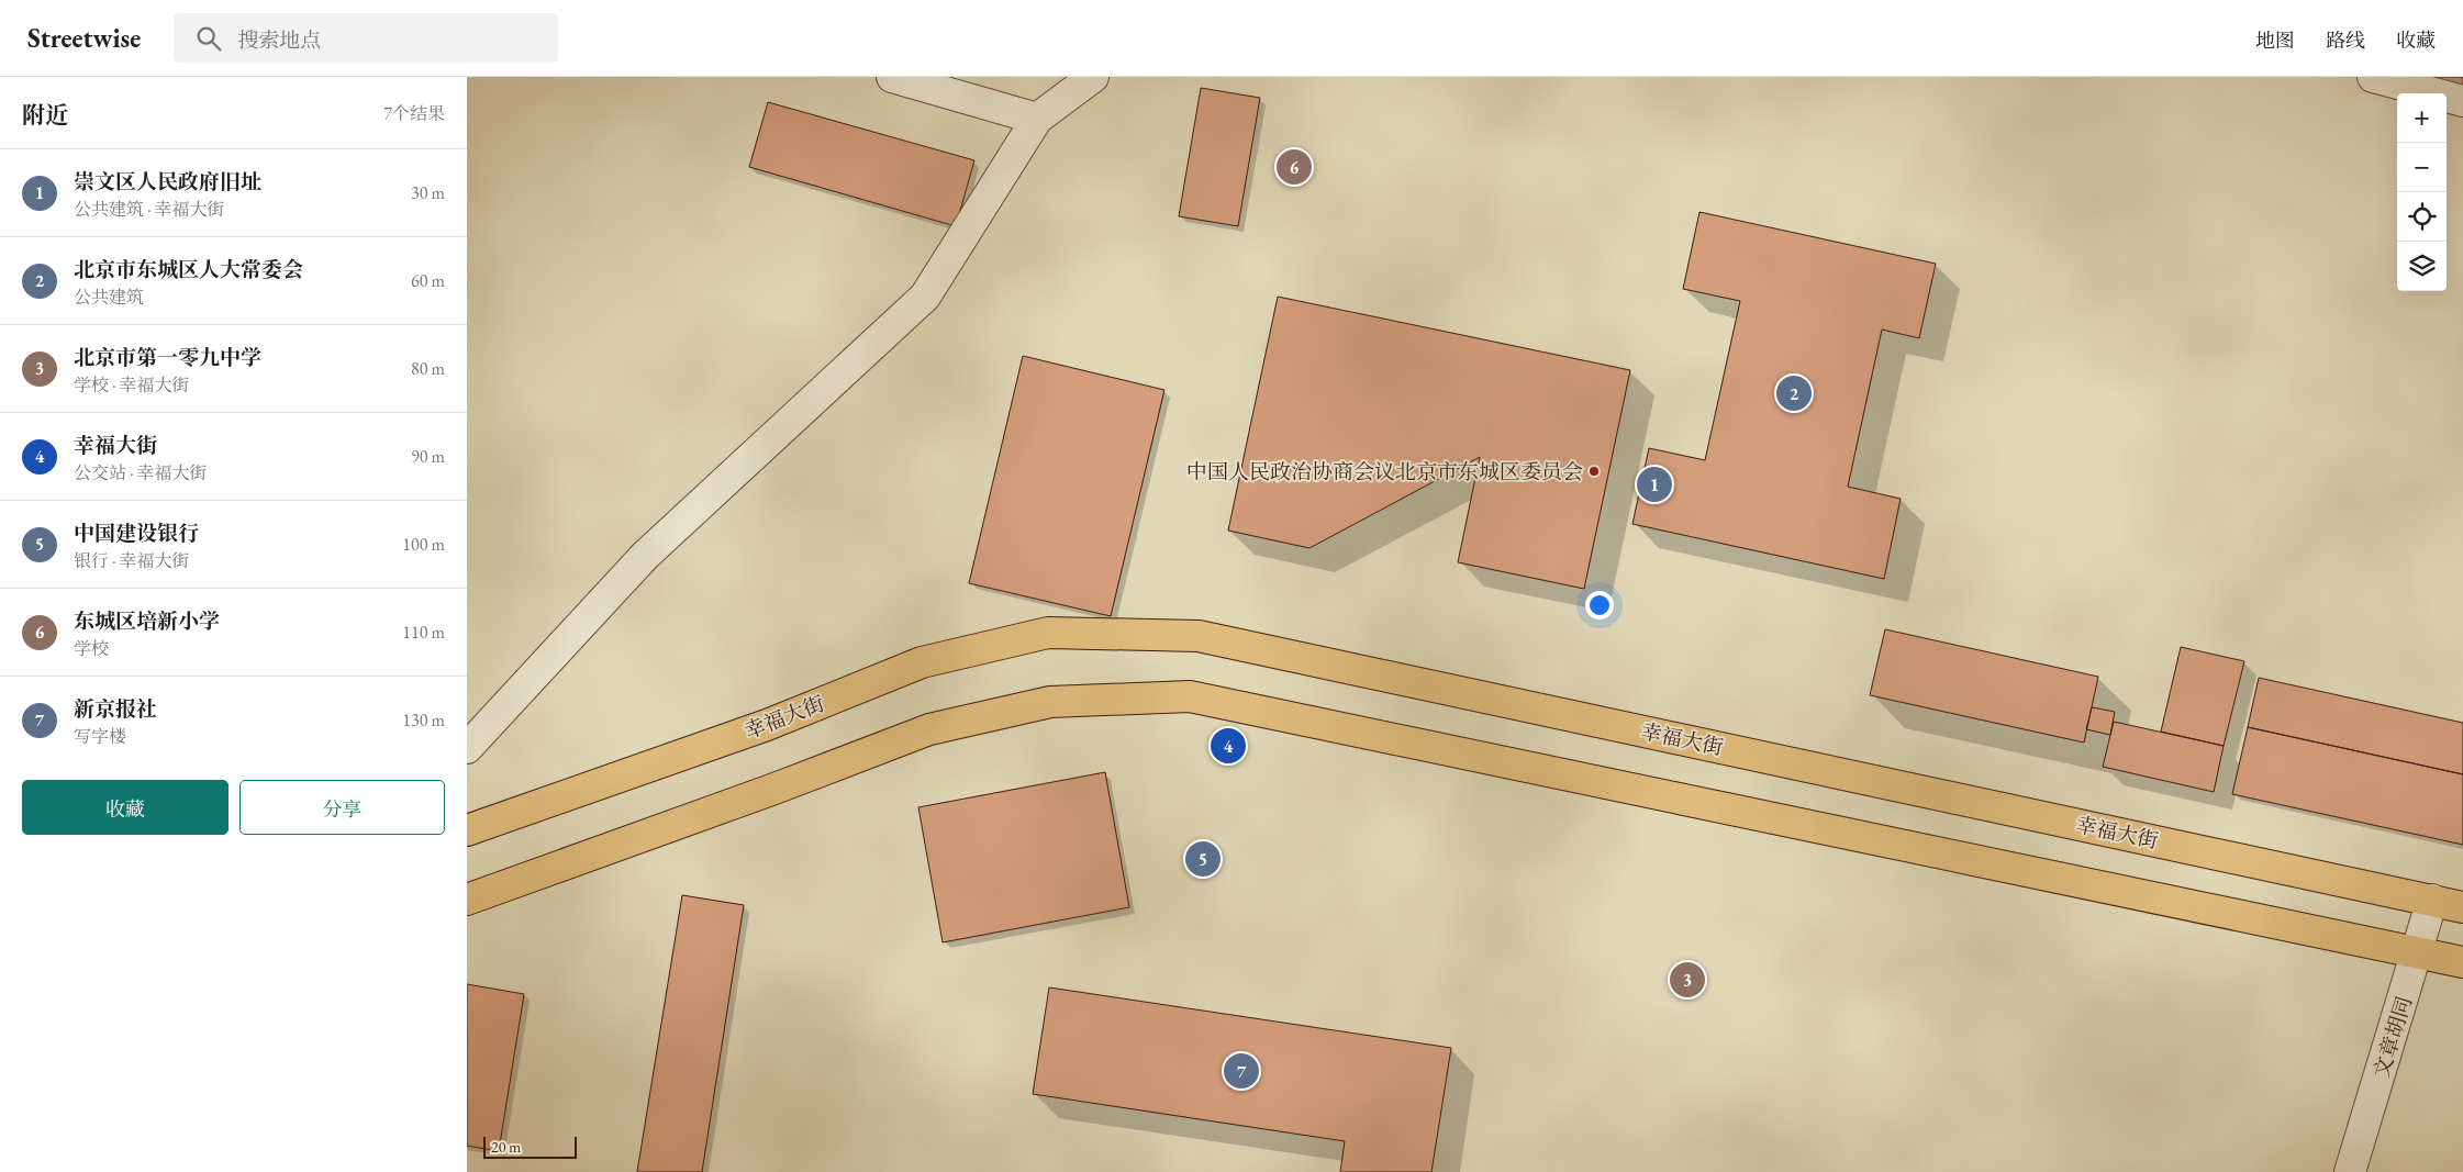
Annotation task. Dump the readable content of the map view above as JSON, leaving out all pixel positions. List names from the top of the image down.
{
  "streets": {
    "main road": ["幸福大街"],
    "street": ["文章胡同"]
  },
  "crossings": [
    ["幸福大街", "文章胡同"]
  ],
  "places": ["中国人民政治协商会议北京市东城区委员会"],
  "scale_bar": "20 m",
  "page": {
    "header": "Streetwise",
    "search": "搜索地点",
    "nav": ["地图", "路线", "收藏"],
    "heading": ["附近", "7个结果"],
    "map_buttons": ["+", "−"],
    "pins": [
      "6",
      "2",
      "1",
      "4",
      "5",
      "3",
      "7"
    ],
    "list": [
      {
        "mark": "1",
        "name": "崇文区人民政府旧址",
        "note": "公共建筑 · 幸福大街",
        "value": "30 m"
      },
      {
        "mark": "2",
        "name": "北京市东城区人大常委会",
        "note": "公共建筑",
        "value": "60 m"
      },
      {
        "mark": "3",
        "name": "北京市第一零九中学",
        "note": "学校 · 幸福大街",
        "value": "80 m"
      },
      {
        "mark": "4",
        "name": "幸福大街",
        "note": "公交站 · 幸福大街",
        "value": "90 m"
      },
      {
        "mark": "5",
        "name": "中国建设银行",
        "note": "银行 · 幸福大街",
        "value": "100 m"
      },
      {
        "mark": "6",
        "name": "东城区培新小学",
        "note": "学校",
        "value": "110 m"
      },
      {
        "mark": "7",
        "name": "新京报社",
        "note": "写字楼",
        "value": "130 m"
      }
    ],
    "buttons": ["收藏", "分享"],
    "scale": "20 m"
  }
}
